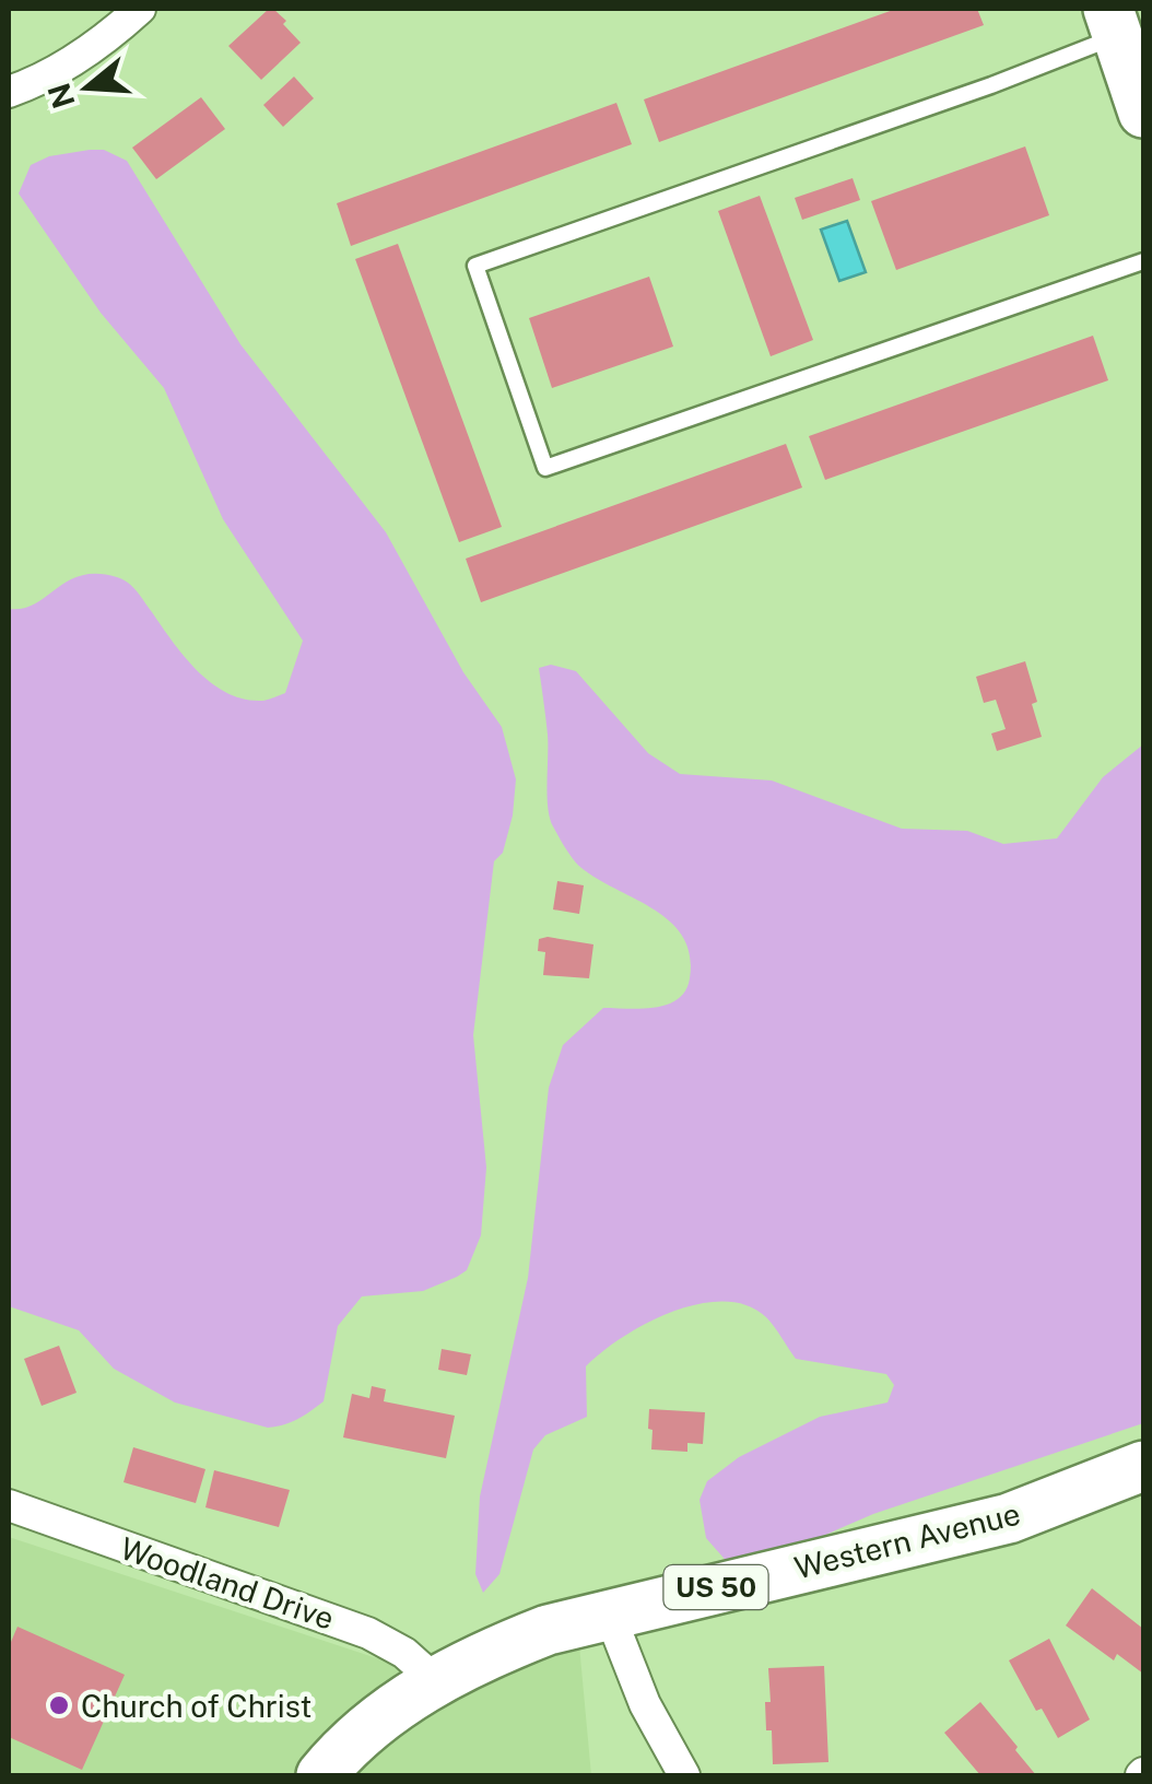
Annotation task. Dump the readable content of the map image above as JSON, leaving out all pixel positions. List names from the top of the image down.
{
  "streets": {
    "main road": ["Western Avenue", "US 50"],
    "street": ["Woodland Drive"]
  },
  "crossings": [
    ["Western Avenue", "Woodland Drive"]
  ],
  "places": ["Church of Christ"],
  "north": "left"
}
